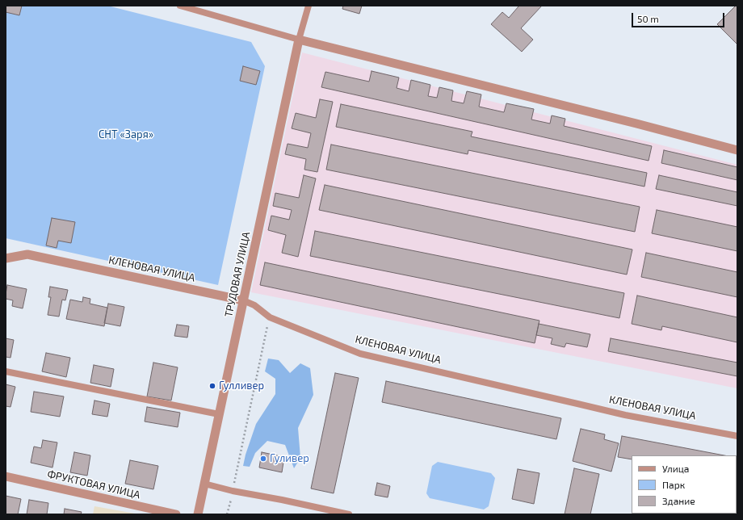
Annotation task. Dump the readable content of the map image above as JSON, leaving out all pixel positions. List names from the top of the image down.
{
  "streets": {
    "street": ["КЛЕНОВАЯ УЛИЦА", "ТРУДОВАЯ УЛИЦА", "ФРУКТОВАЯ УЛИЦА"]
  },
  "crossings": [
    ["КЛЕНОВАЯ УЛИЦА", "ТРУДОВАЯ УЛИЦА"]
  ],
  "parks": ["СНТ «Заря»"],
  "places": ["Гулливер", "Гуливер"],
  "legend": ["Улица", "Парк", "Здание"],
  "scale_bar": "50 m"
}
